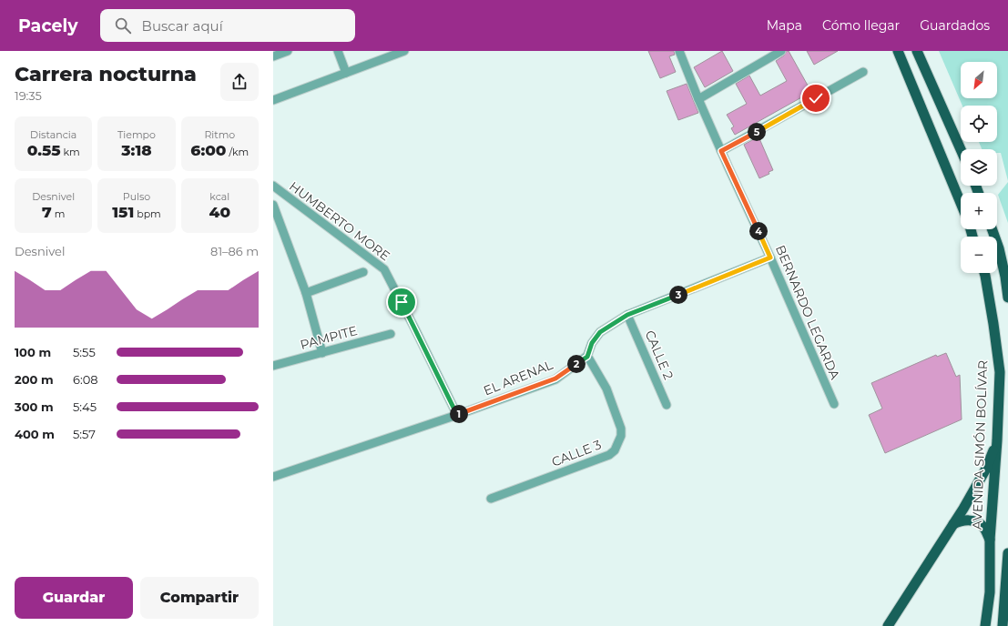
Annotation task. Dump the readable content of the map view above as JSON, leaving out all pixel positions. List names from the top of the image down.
{
  "streets": {
    "highway": ["AVENIDA SIMÓN BOLÍVAR"],
    "street": [
      "HUMBERTO MORE",
      "BERNARDO LEGARDA",
      "PAMPITE",
      "CALLE 2",
      "EL ARENAL",
      "CALLE 3"
    ]
  },
  "crossings": [
    ["HUMBERTO MORE", "EL ARENAL"],
    ["EL ARENAL", "CALLE 3"]
  ],
  "north": "bottom left",
  "page": {
    "header": "Pacely",
    "search": "Buscar aquí",
    "nav": ["Mapa", "Cómo llegar", "Guardados"],
    "heading": ["Carrera nocturna", "19:35"],
    "map_buttons": ["+", "−"],
    "stats": [
      ["Distancia", "0.55 km"],
      ["Tiempo", "3:18"],
      ["Ritmo", "6:00 /km"],
      ["Desnivel", "7 m"],
      ["Pulso", "151 bpm"],
      ["kcal", "40"]
    ],
    "pins": [
      "5",
      "4",
      "3",
      "2",
      "1"
    ],
    "chart": ["Desnivel", "81–86 m"],
    "list": [
      {
        "name": "100 m",
        "note": "5:55"
      },
      {
        "name": "200 m",
        "note": "6:08"
      },
      {
        "name": "300 m",
        "note": "5:45"
      },
      {
        "name": "400 m",
        "note": "5:57"
      }
    ],
    "buttons": ["Guardar", "Compartir"]
  }
}
